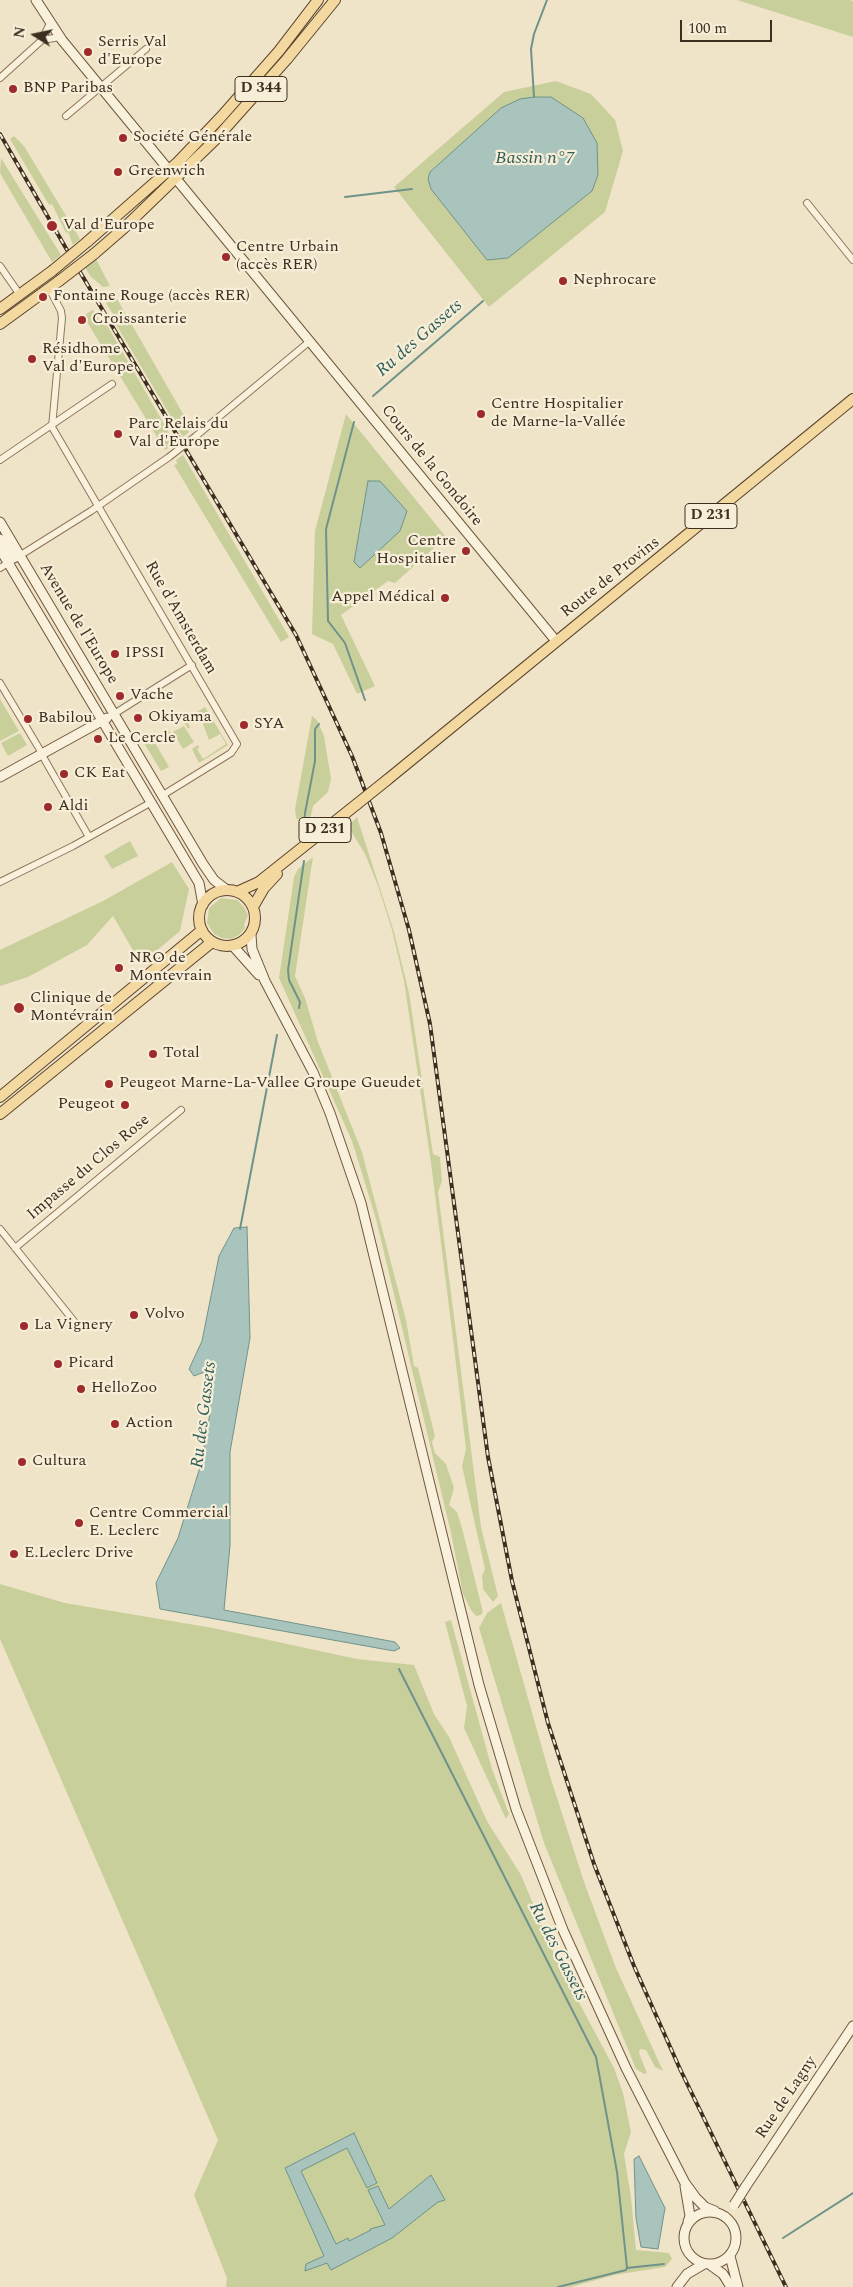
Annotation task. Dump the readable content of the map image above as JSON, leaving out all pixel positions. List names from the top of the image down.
{
  "streets": {
    "main road": [
      "D 344",
      "Cours de la Gondoire",
      "D 231",
      "Route de Provins",
      "Avenue de l'Europe",
      "Rue de Lagny"
    ],
    "street": ["Rue d'Amsterdam", "Impasse du Clos Rose"]
  },
  "crossings": [
    ["D 344", "Cours de la Gondoire"],
    ["Cours de la Gondoire", "Route de Provins"],
    ["D 231", "Route de Provins"],
    ["D 231", "Avenue de l'Europe"],
    ["Rue d'Amsterdam", "Avenue de l'Europe"]
  ],
  "water": ["Bassin n°7", "Ru des Gassets"],
  "places": [
    "Serris Val d'Europe",
    "BNP Paribas",
    "Société Générale",
    "Greenwich",
    "Val d'Europe",
    "Centre Urbain (accès RER)",
    "Nephrocare",
    "Fontaine Rouge (accès RER)",
    "Croissanterie",
    "Résidhome Val d'Europe",
    "Centre Hospitalier de Marne-la-Vallée",
    "Parc Relais du Val d'Europe",
    "Centre Hospitalier",
    "Appel Médical",
    "IPSSI",
    "Vache",
    "Okiyama",
    "Babilou",
    "SYA",
    "Le Cercle",
    "CK Eat",
    "Aldi",
    "NRO de Montevrain",
    "Clinique de Montévrain",
    "Total",
    "Peugeot Marne-La-Vallee Groupe Gueudet",
    "Peugeot",
    "Volvo",
    "La Vignery",
    "Picard",
    "HelloZoo",
    "Action",
    "Cultura",
    "Centre Commercial E. Leclerc",
    "E.Leclerc Drive"
  ],
  "scale_bar": "100 m",
  "north": "left"
}
